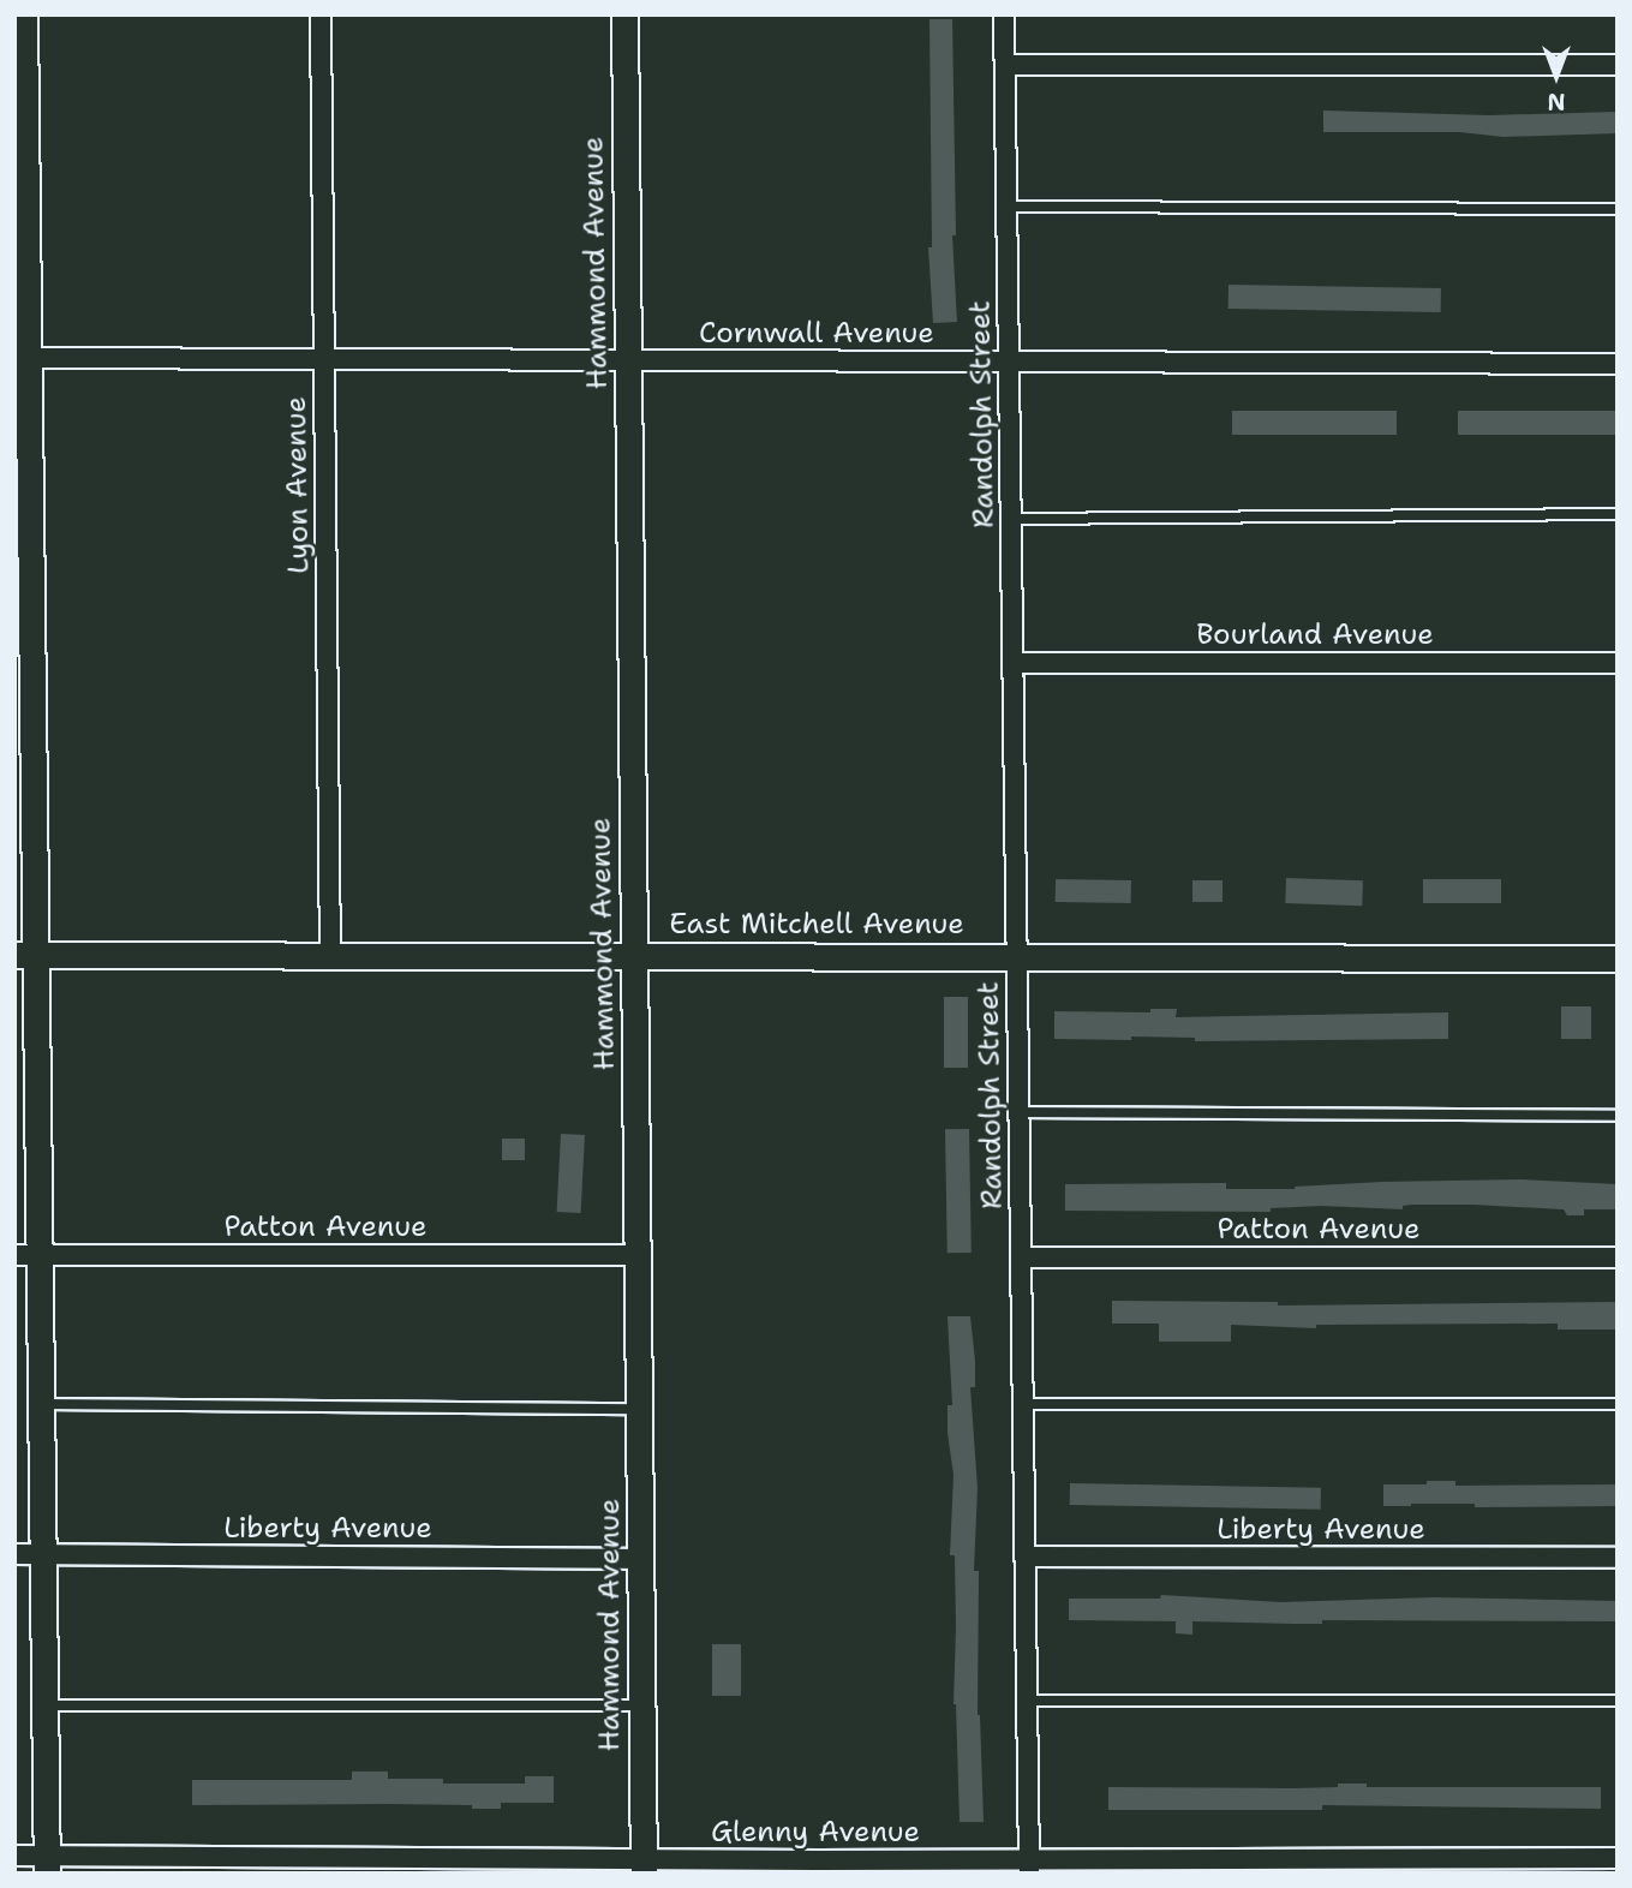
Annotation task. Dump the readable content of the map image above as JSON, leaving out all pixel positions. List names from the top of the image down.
{
  "streets": {
    "street": [
      "Hammond Avenue",
      "Cornwall Avenue",
      "Randolph Street",
      "Lyon Avenue",
      "Bourland Avenue",
      "East Mitchell Avenue",
      "Patton Avenue",
      "Liberty Avenue",
      "Glenny Avenue"
    ]
  },
  "crossings": [
    ["Hammond Avenue", "Cornwall Avenue"],
    ["Hammond Avenue", "East Mitchell Avenue"],
    ["Hammond Avenue", "Patton Avenue"],
    ["Hammond Avenue", "Liberty Avenue"],
    ["Hammond Avenue", "Glenny Avenue"],
    ["Cornwall Avenue", "Randolph Street"],
    ["Cornwall Avenue", "Lyon Avenue"],
    ["Randolph Street", "Bourland Avenue"],
    ["Randolph Street", "East Mitchell Avenue"],
    ["Randolph Street", "Patton Avenue"],
    ["Randolph Street", "Liberty Avenue"],
    ["Randolph Street", "Glenny Avenue"],
    ["Lyon Avenue", "East Mitchell Avenue"]
  ],
  "north": "bottom"
}
